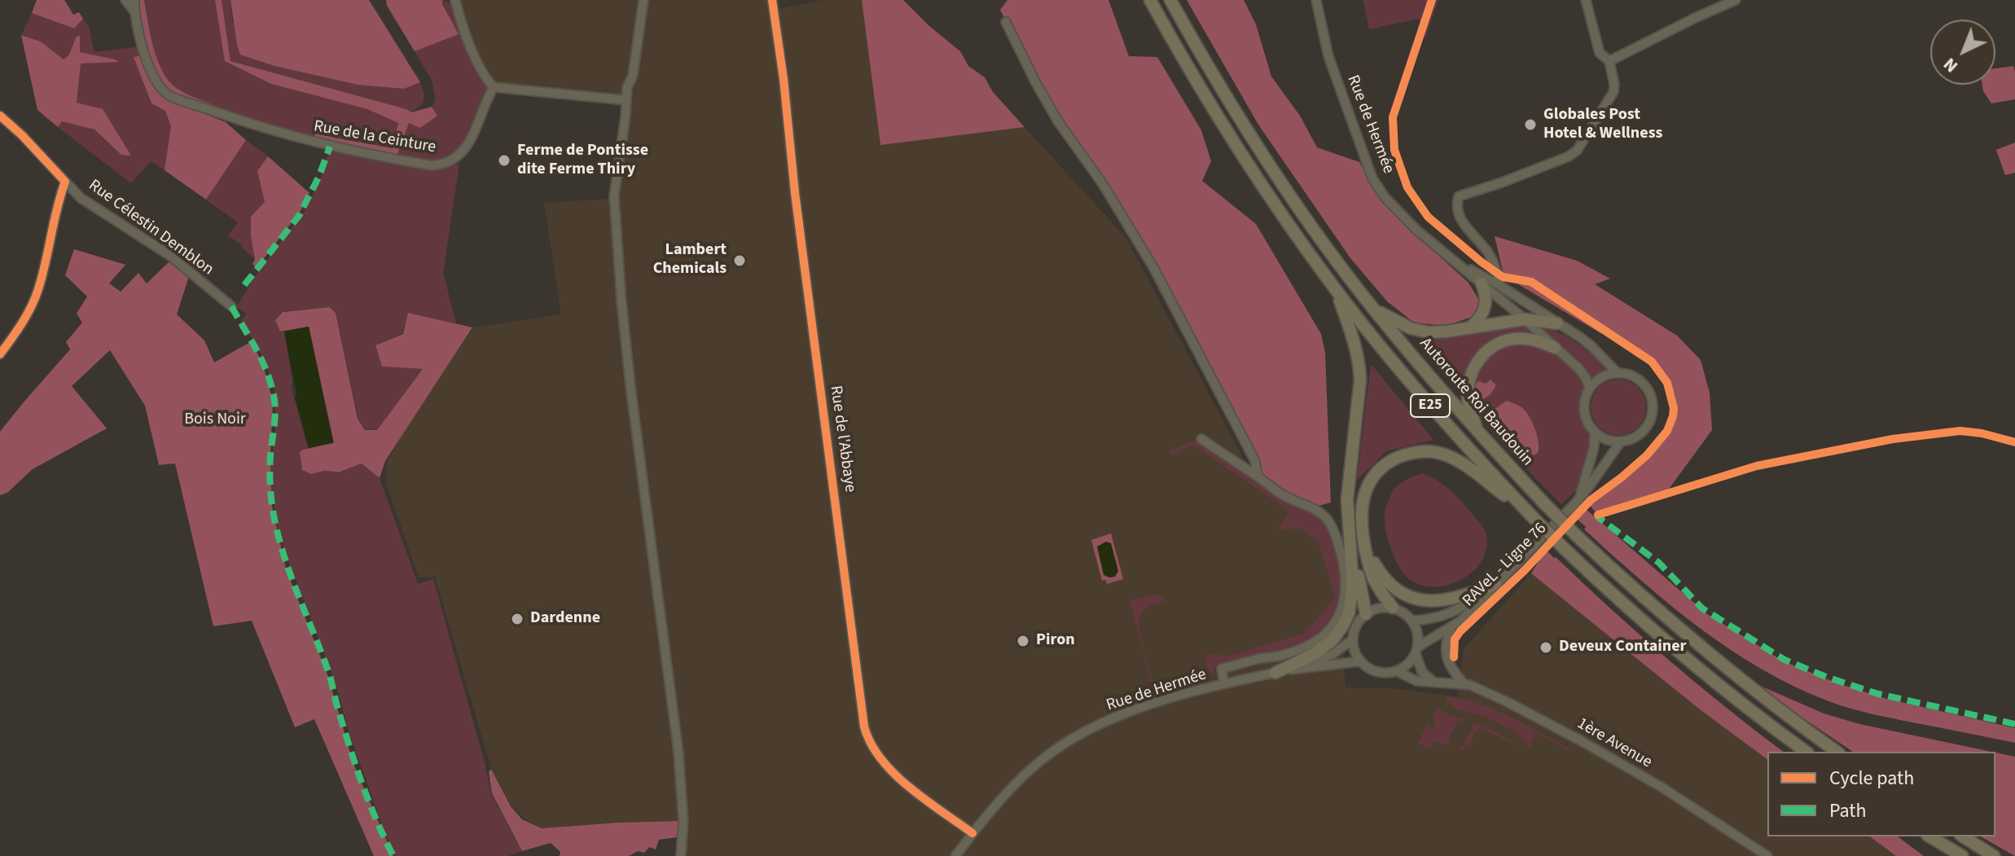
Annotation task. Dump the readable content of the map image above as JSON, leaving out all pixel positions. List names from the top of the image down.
{
  "streets": {
    "highway": ["Autoroute Roi Baudouin", "E25"],
    "street": [
      "Rue de Hermée",
      "Rue de la Ceinture",
      "Rue Célestin Demblon",
      "Rue de l'Abbaye",
      "1ère Avenue"
    ],
    "cycle path": ["RAVeL - Ligne 76"]
  },
  "crossings": [
    ["Rue de Hermée", "Rue de l'Abbaye"],
    ["Rue de Hermée", "1ère Avenue"]
  ],
  "parks": ["Bois Noir"],
  "places": [
    "Globales Post Hotel & Wellness",
    "Ferme de Pontisse dite Ferme Thiry",
    "Lambert Chemicals",
    "Dardenne",
    "Piron",
    "Deveux Container"
  ],
  "legend": ["Cycle path", "Path"],
  "north": "bottom left"
}
